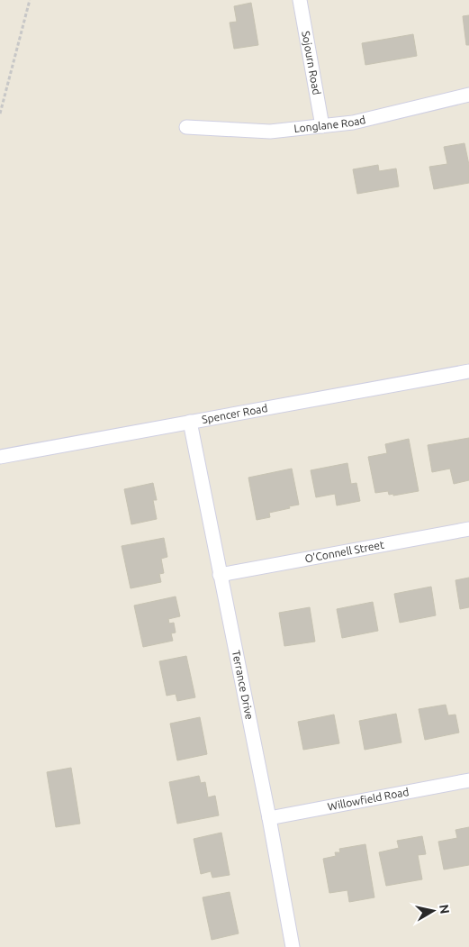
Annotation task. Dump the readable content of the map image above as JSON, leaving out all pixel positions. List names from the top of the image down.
{
  "streets": {
    "street": [
      "Sojourn Road",
      "Longlane Road",
      "Spencer Road",
      "O'Connell Street",
      "Terrance Drive",
      "Willowfield Road"
    ]
  },
  "crossings": [
    ["Sojourn Road", "Longlane Road"],
    ["Spencer Road", "Terrance Drive"],
    ["O'Connell Street", "Terrance Drive"],
    ["Terrance Drive", "Willowfield Road"]
  ],
  "north": "right"
}
